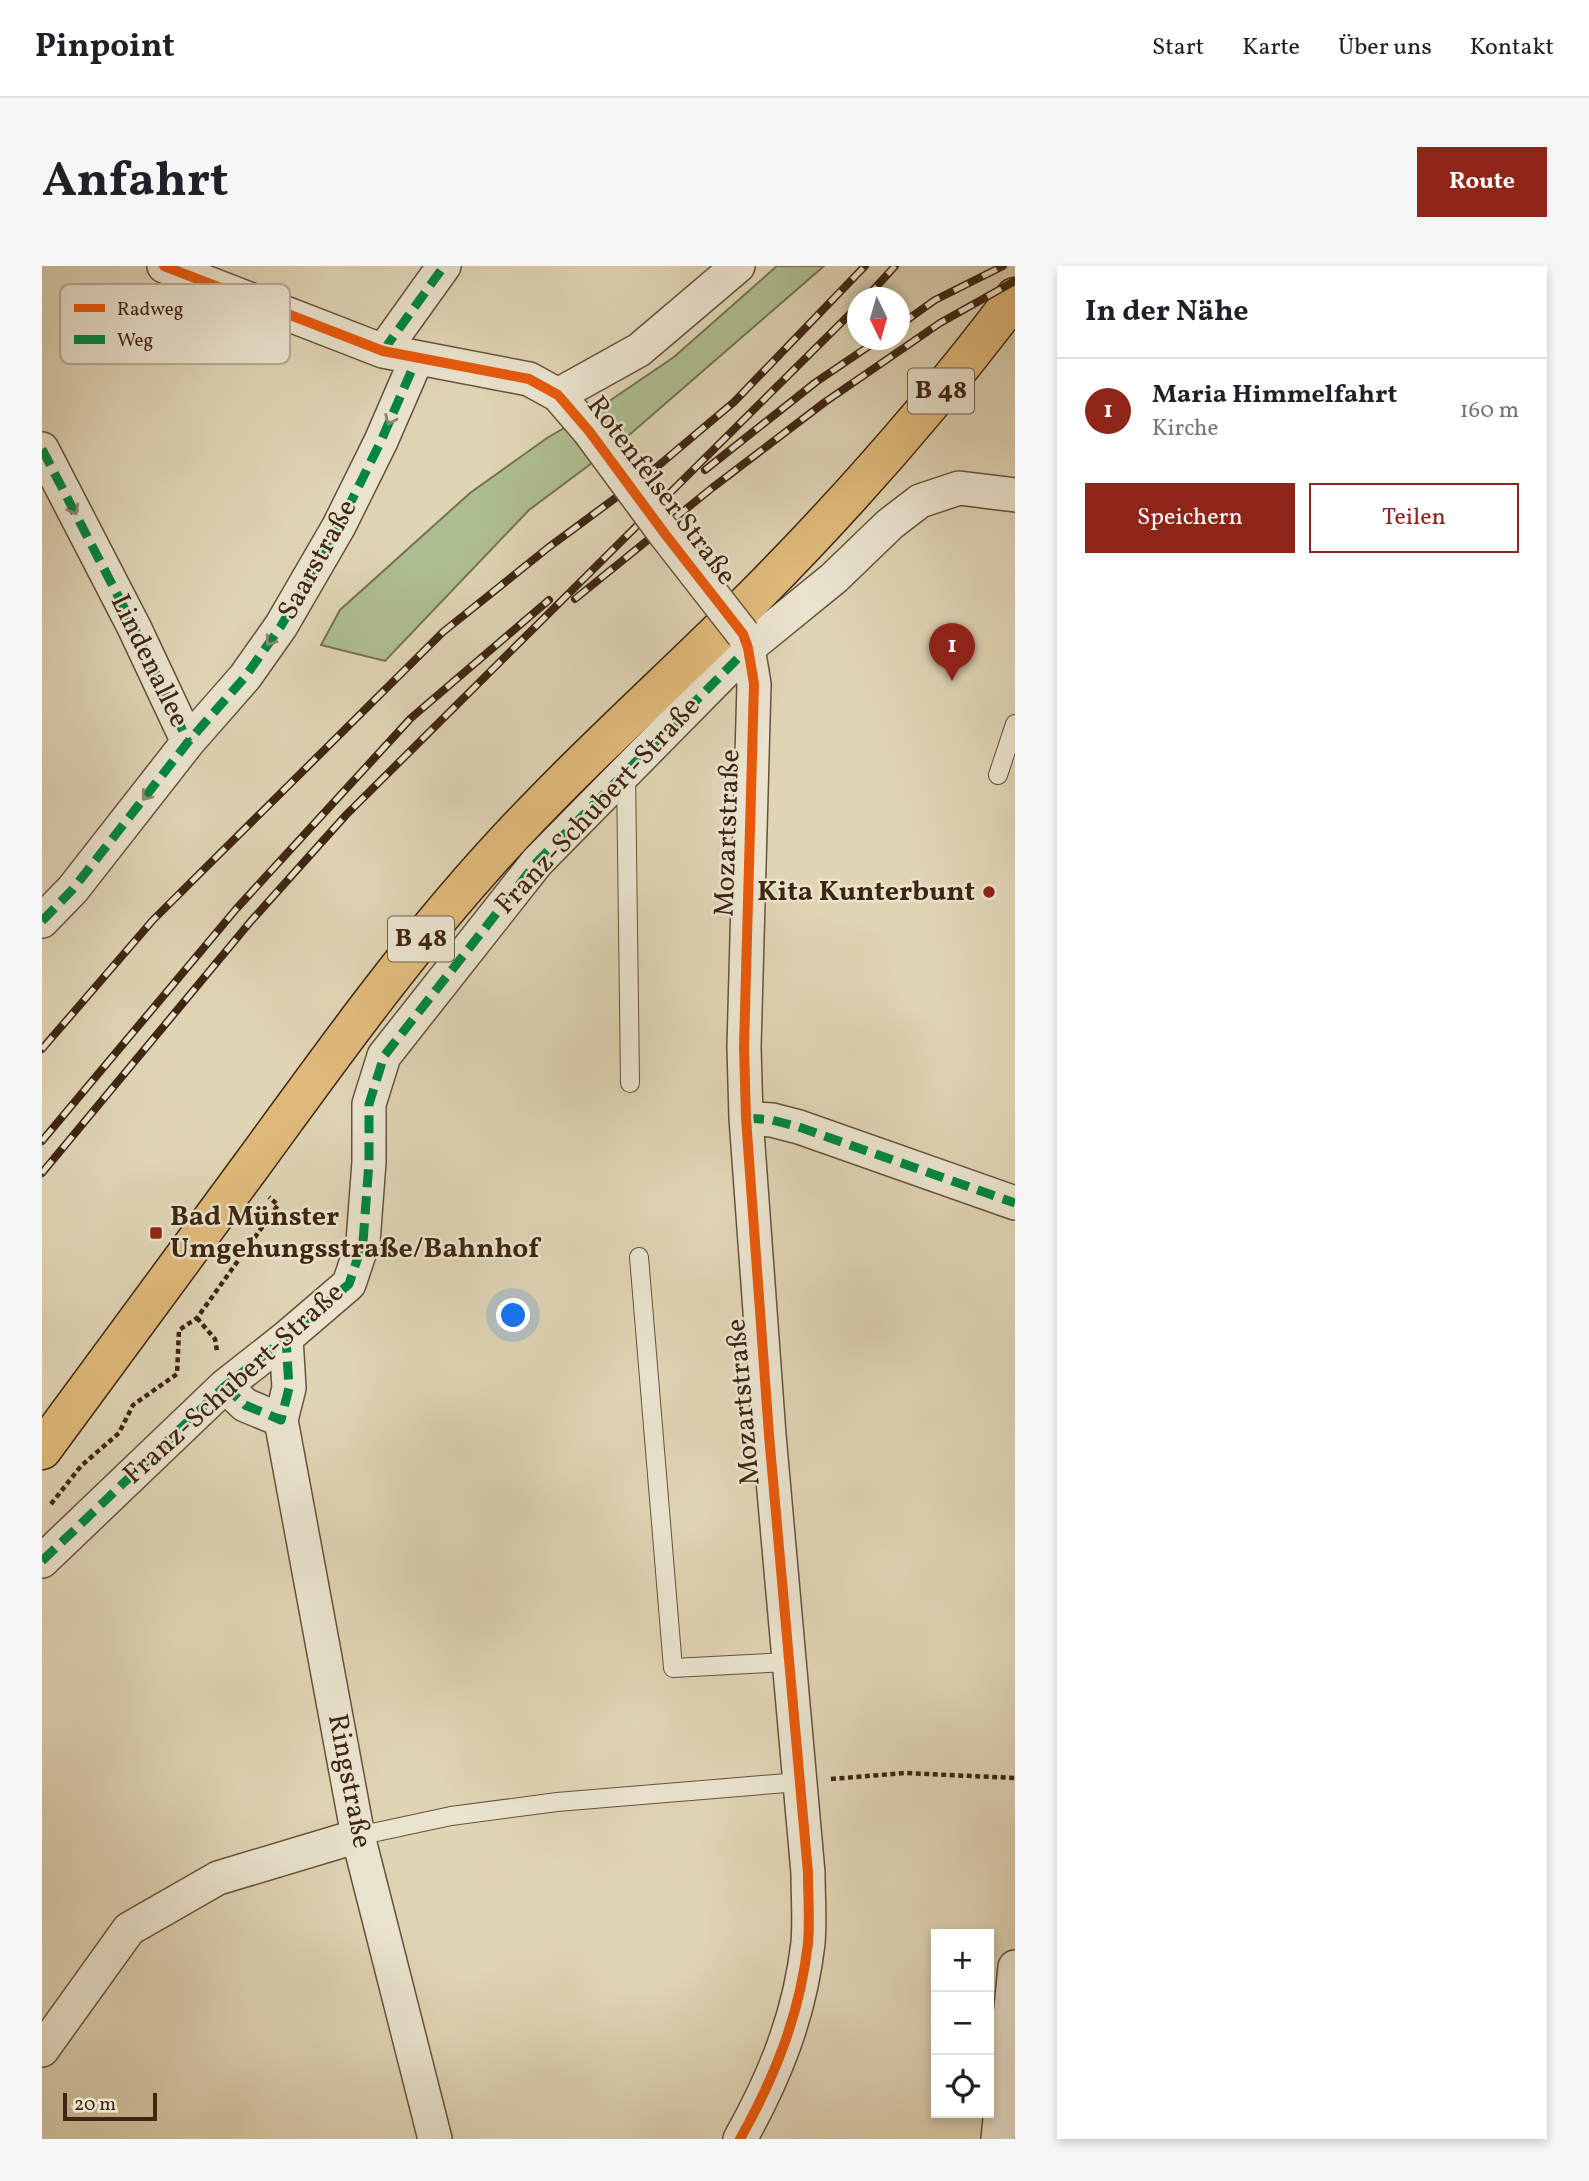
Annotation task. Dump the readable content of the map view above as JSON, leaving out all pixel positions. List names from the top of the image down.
{
  "streets": {
    "main road": ["B 48"],
    "street": [
      "Rotenfelser Straße",
      "Saarstraße",
      "Lindenallee",
      "Franz-Schubert-Straße",
      "Mozartstraße",
      "Ringstraße"
    ]
  },
  "crossings": [
    ["Rotenfelser Straße", "Saarstraße"],
    ["Rotenfelser Straße", "Franz-Schubert-Straße"],
    ["Rotenfelser Straße", "Mozartstraße"],
    ["Saarstraße", "Lindenallee"],
    ["Franz-Schubert-Straße", "Mozartstraße"],
    ["Franz-Schubert-Straße", "Ringstraße"]
  ],
  "one_way": ["Saarstraße", "Lindenallee"],
  "places": {
    "other": ["Kita Kunterbunt"],
    "transit": ["Bad Münster Umgehungsstraße/Bahnhof"]
  },
  "legend": ["Radweg", "Weg"],
  "scale_bar": "20 m",
  "north": "bottom",
  "page": {
    "header": "Pinpoint",
    "nav": [
      "Start",
      "Karte",
      "Über uns",
      "Kontakt"
    ],
    "buttons": [
      "Route",
      ["Speichern", "Teilen"]
    ],
    "title": "Anfahrt",
    "heading": "In der Nähe",
    "list": [
      {
        "mark": "1",
        "name": "Maria Himmelfahrt",
        "note": "Kirche",
        "value": "160 m"
      }
    ],
    "pins": "1",
    "map_buttons": ["+", "−"],
    "scale": "20 m"
  }
}
